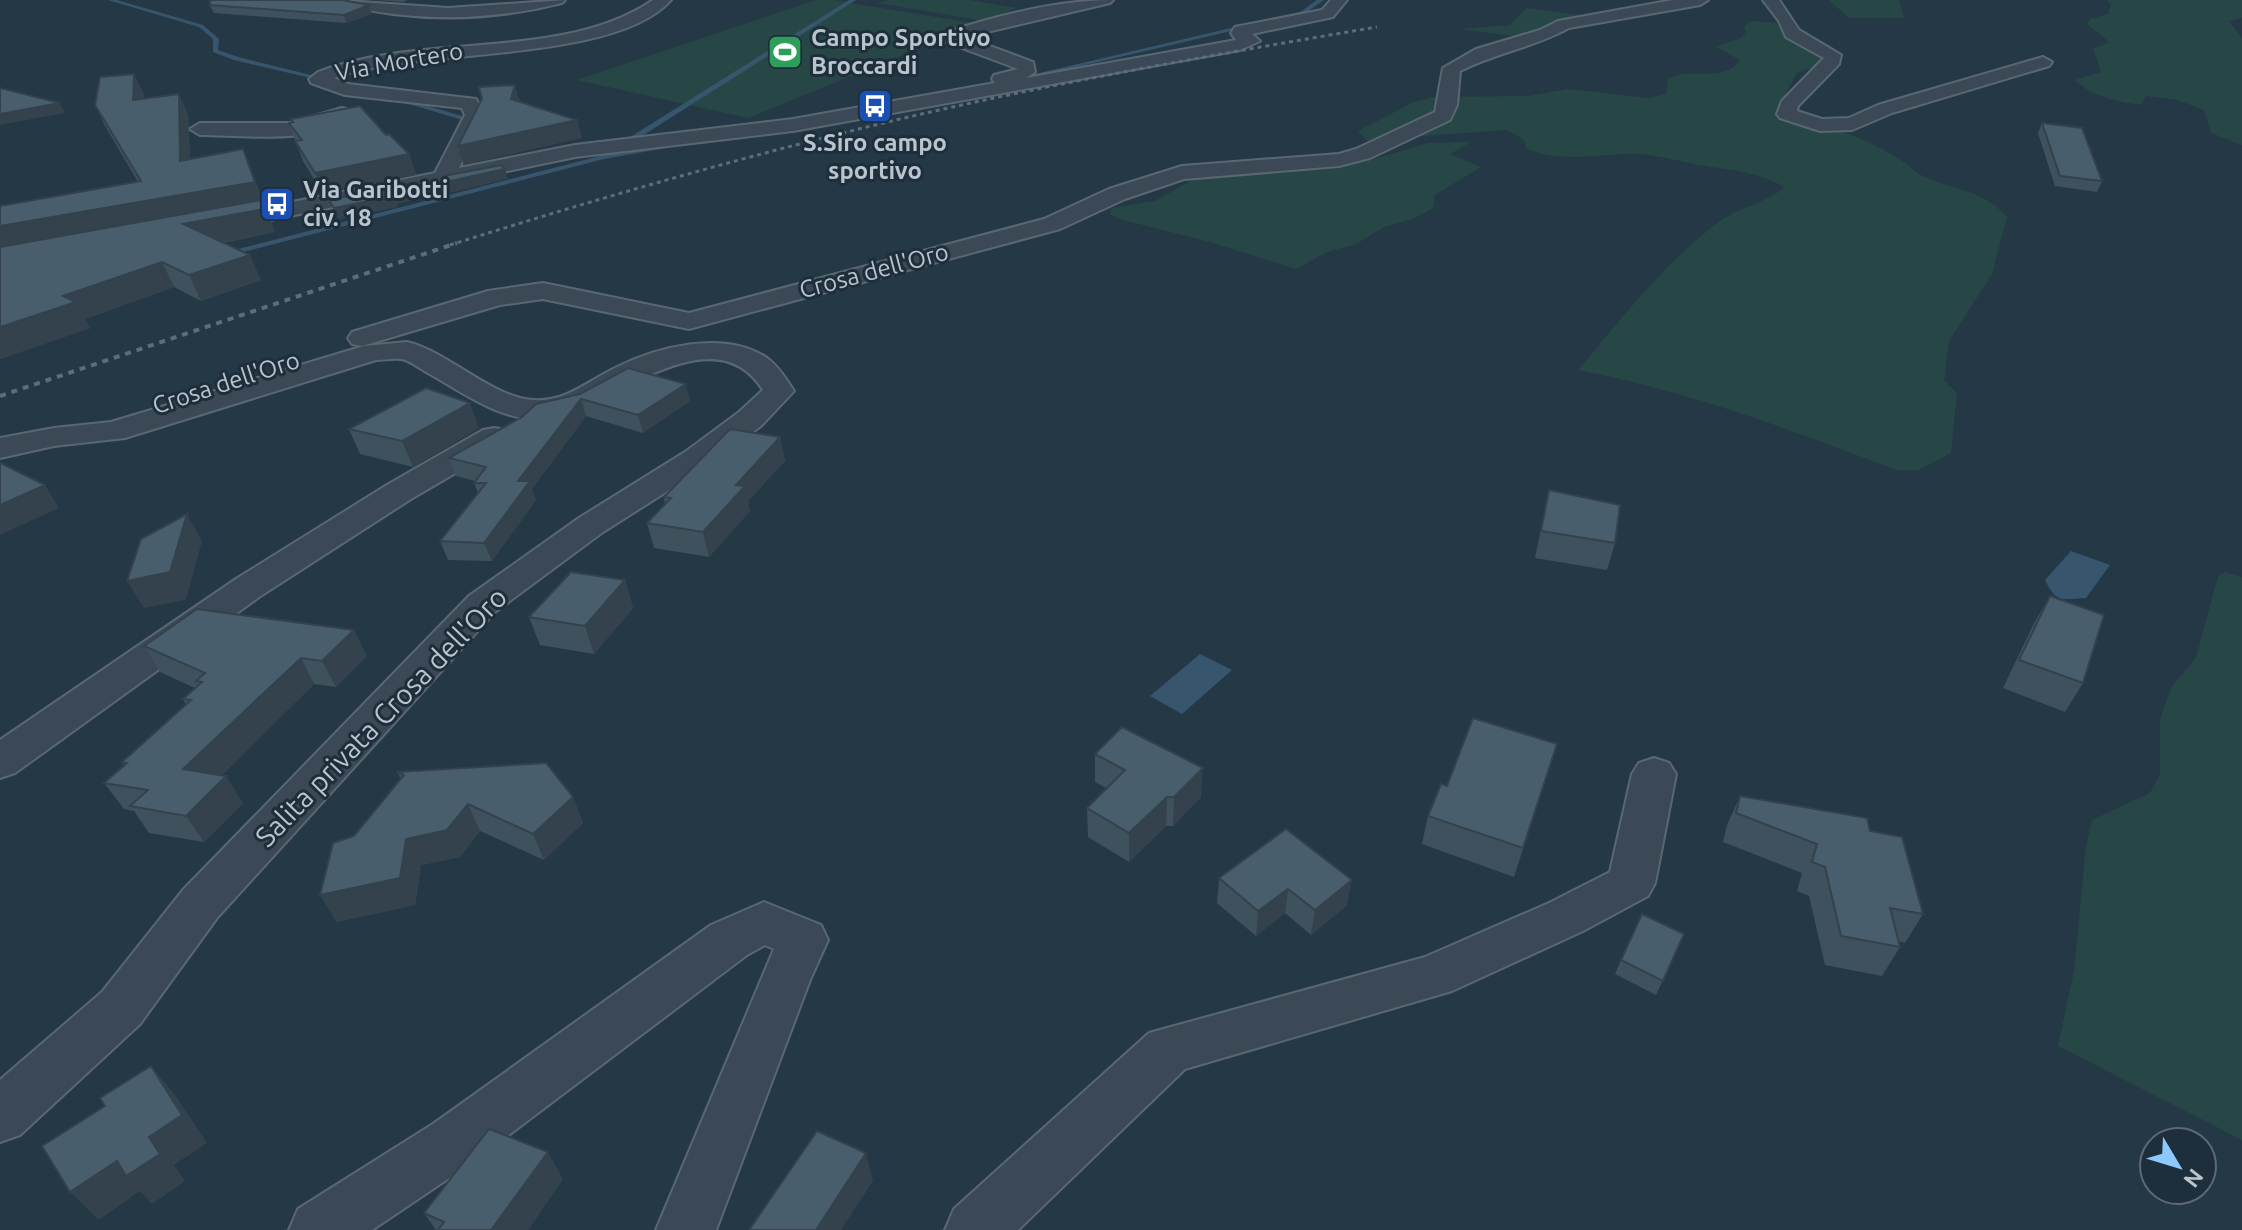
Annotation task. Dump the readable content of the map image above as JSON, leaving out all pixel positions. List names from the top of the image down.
{
  "streets": {
    "street": ["Via Mortero", "Crosa dell'Oro", "Salita privata Crosa dell'Oro"]
  },
  "places": {
    "sports": ["Campo Sportivo Broccardi"],
    "bus stop": ["S.Siro campo sportivo", "Via Garibotti civ. 18"]
  },
  "north": "bottom right"
}
